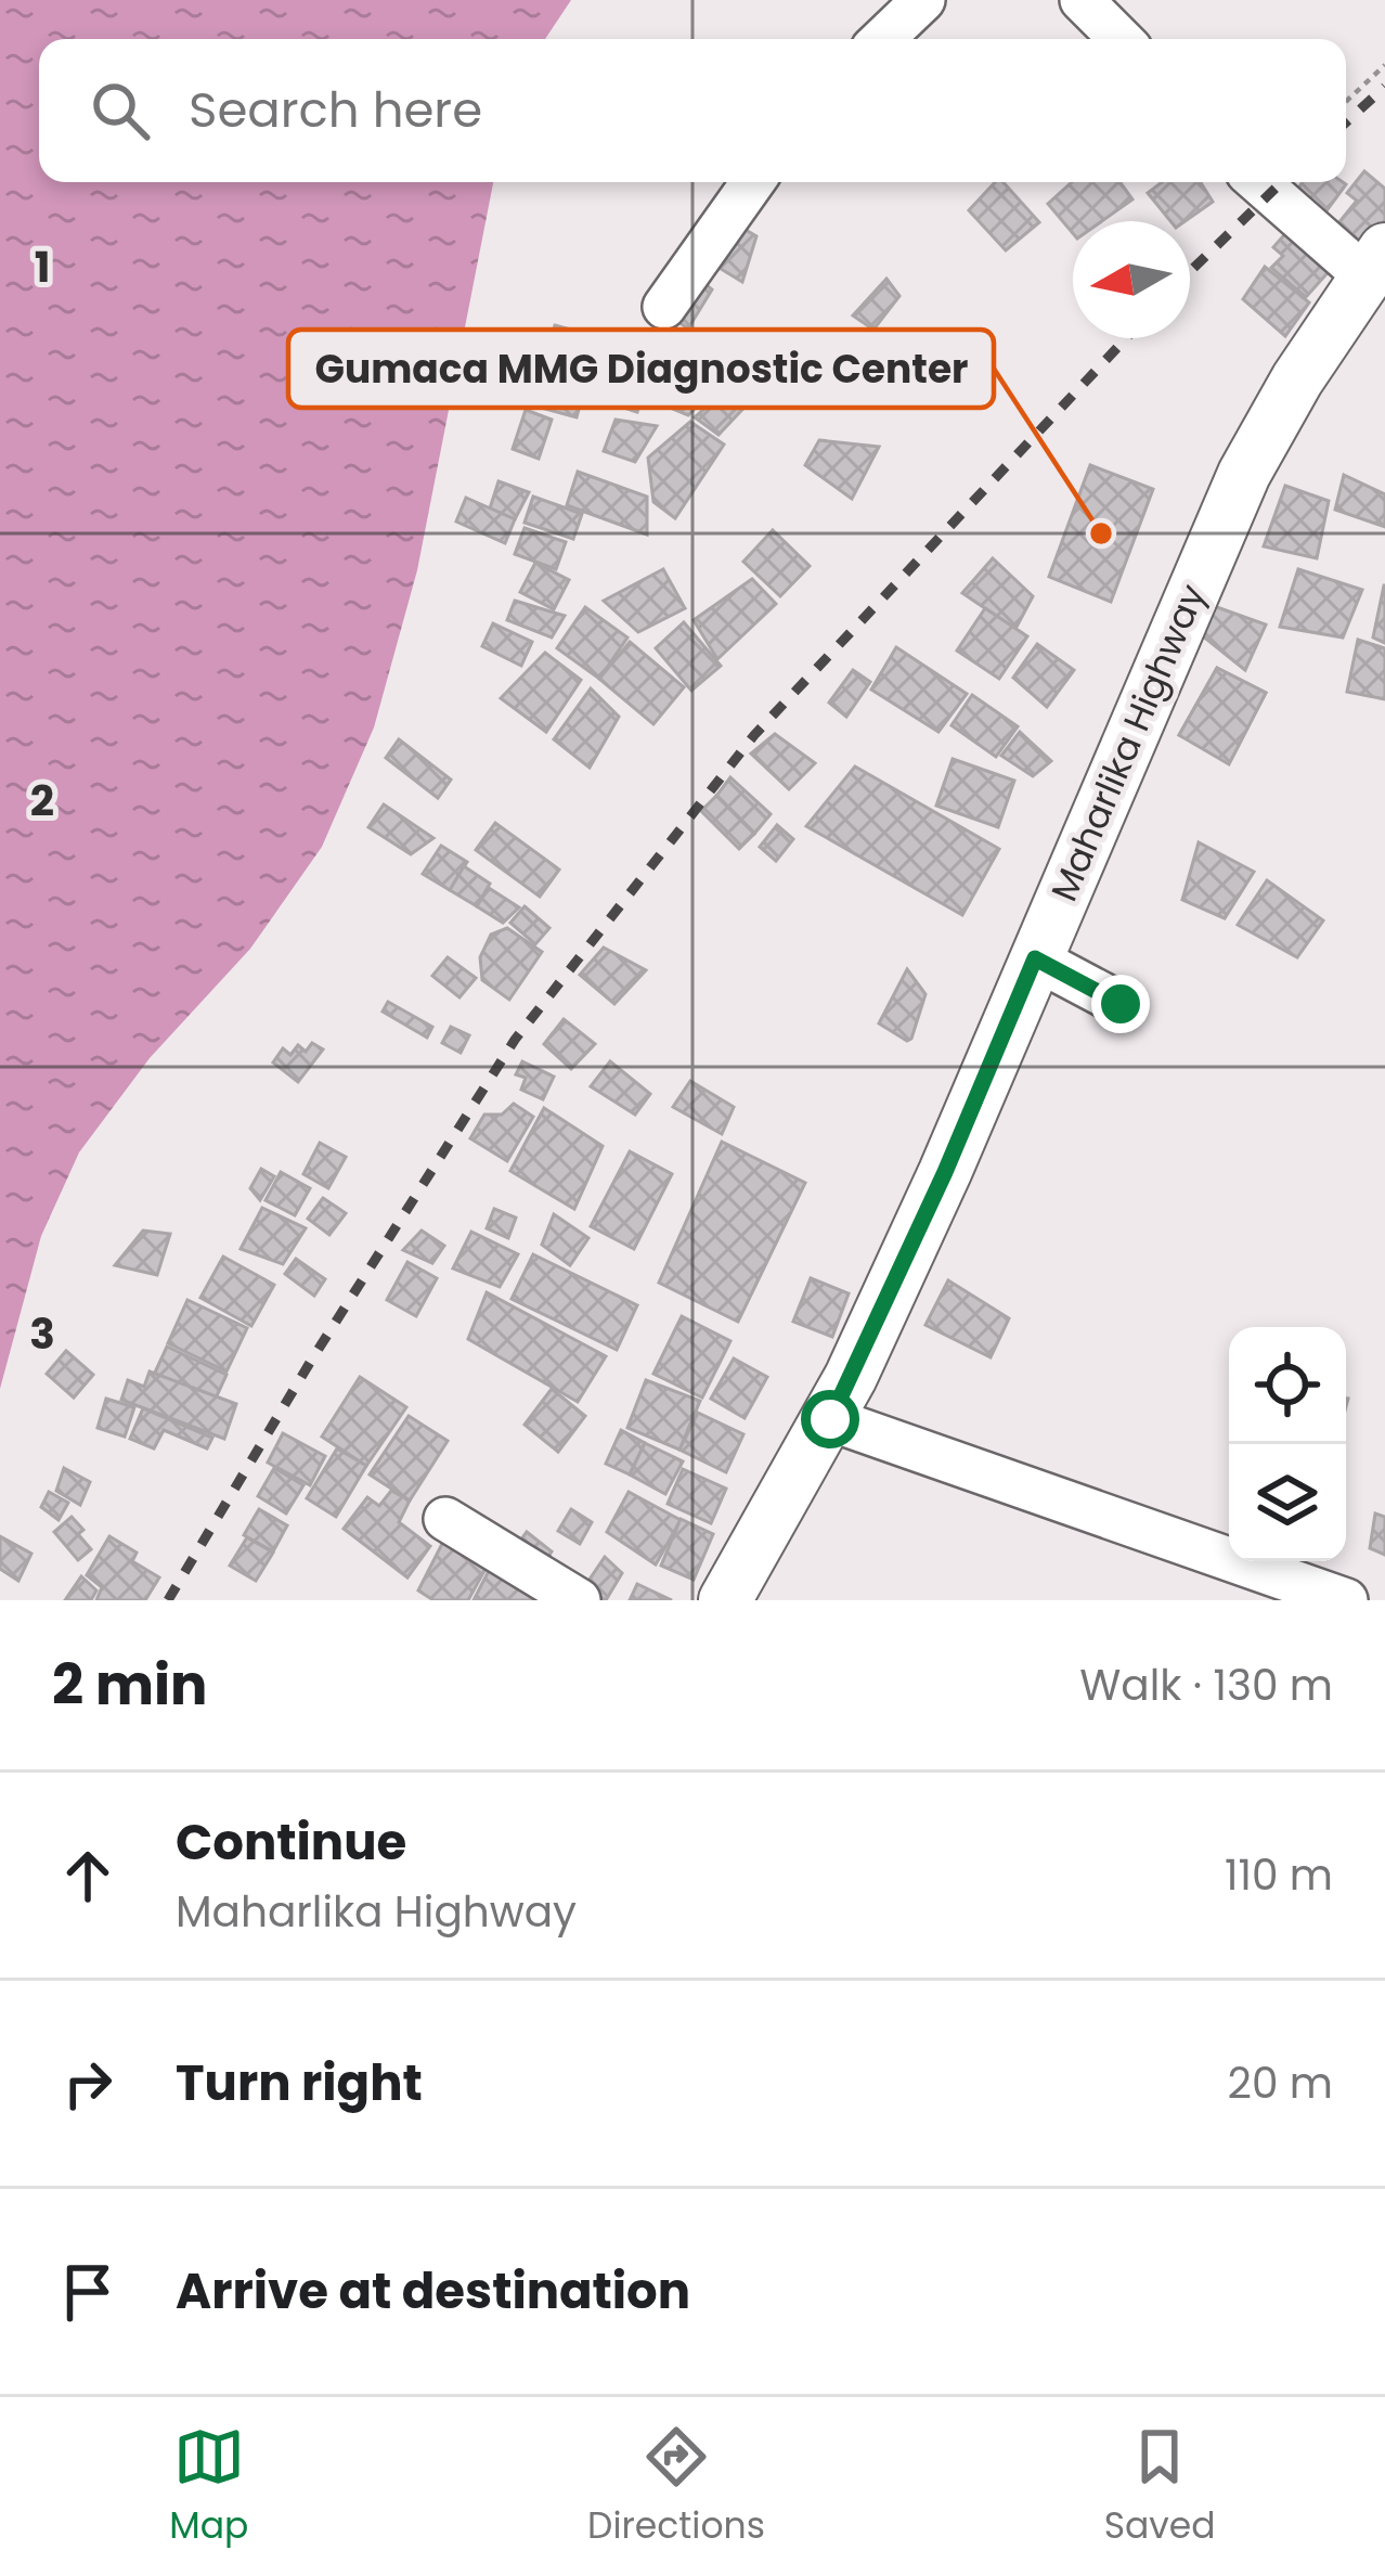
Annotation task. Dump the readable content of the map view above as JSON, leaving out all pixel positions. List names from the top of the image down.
{
  "streets": {
    "main road": ["Maharlika Highway"]
  },
  "places": ["Gumaca MMG Diagnostic Center"],
  "north": "left",
  "page": {
    "search": "Search here",
    "heading": ["2 min", "Walk · 130 m"],
    "list": [
      ["Continue", "Maharlika Highway", "110 m"],
      ["Turn right", "20 m"],
      "Arrive at destination"
    ],
    "nav": ["Map", "Directions", "Saved"]
  },
  "grid": {
    "rows": ["1", "2", "3"]
  }
}
